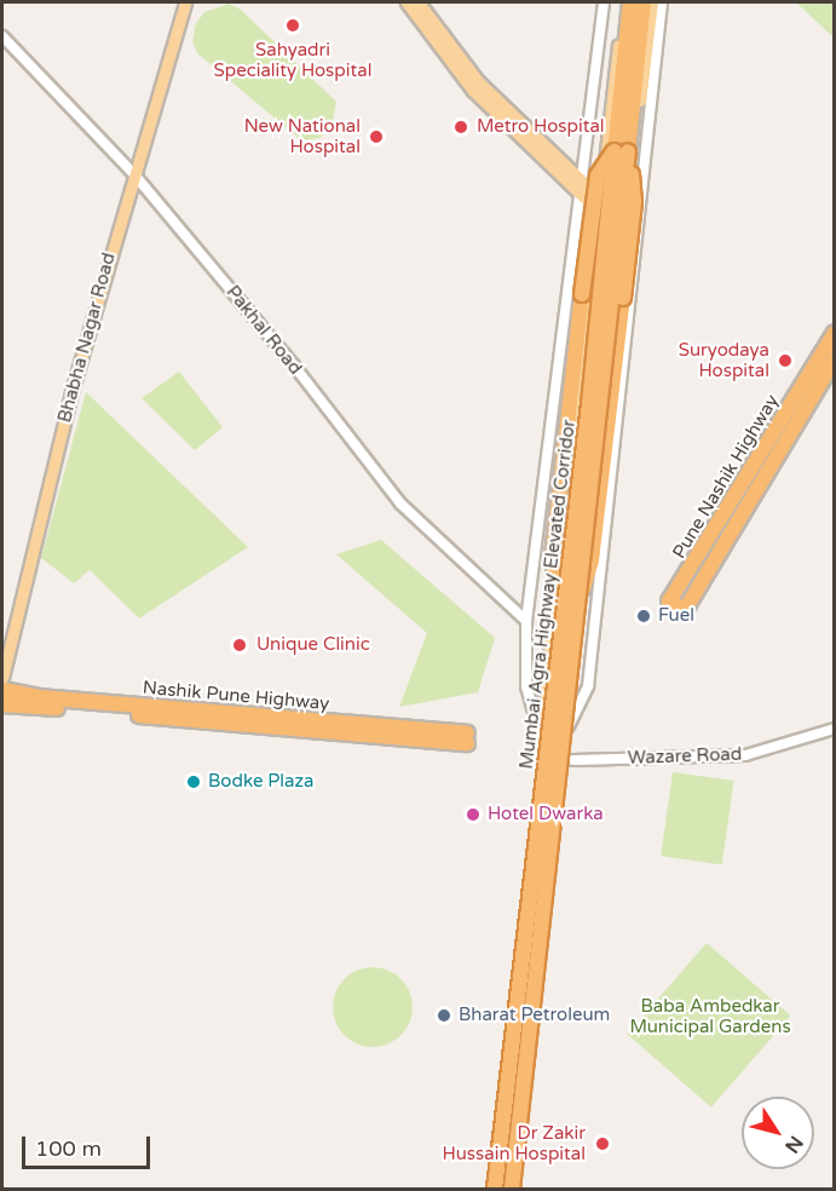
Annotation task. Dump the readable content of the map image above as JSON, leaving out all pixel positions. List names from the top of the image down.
{
  "streets": {
    "highway": ["Pune Nashik Highway", "Mumbai Agra Highway Elevated Corridor", "Nashik Pune Highway"],
    "main road": ["Bhabha Nagar Road"],
    "street": ["Pakhal Road", "Wazare Road"]
  },
  "crossings": [
    ["Pakhal Road", "Bhabha Nagar Road"]
  ],
  "parks": ["Baba Ambedkar Municipal Gardens"],
  "places": [
    "Sahyadri Speciality Hospital",
    "Metro Hospital",
    "New National Hospital",
    "Suryodaya Hospital",
    "Fuel",
    "Unique Clinic",
    "Bodke Plaza",
    "Hotel Dwarka",
    "Bharat Petroleum",
    "Dr Zakir Hussain Hospital"
  ],
  "scale_bar": "100 m",
  "north": "bottom right"
}
